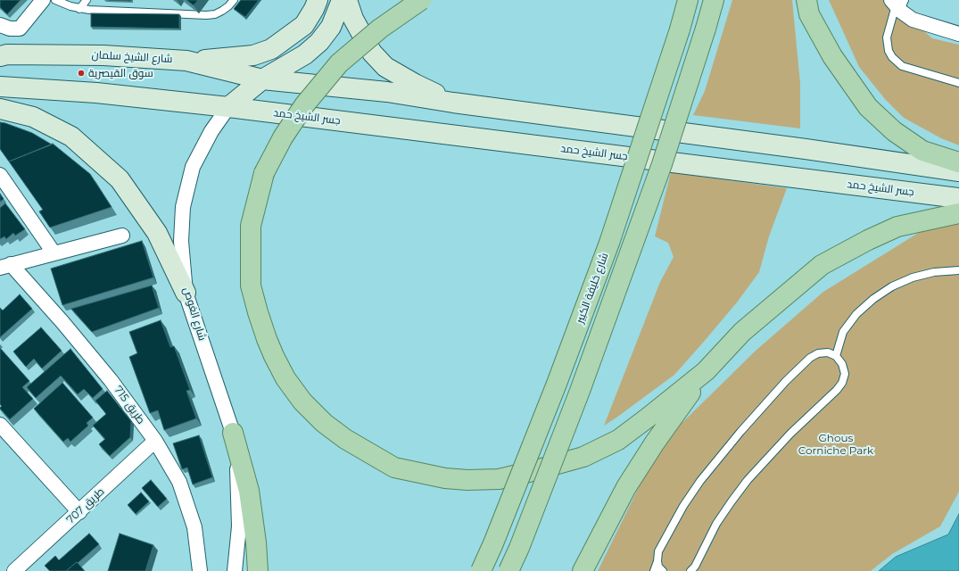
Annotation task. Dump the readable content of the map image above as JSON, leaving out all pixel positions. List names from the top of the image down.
{
  "streets": {
    "main road": [
      "شارع الشيخ سلمان",
      "جسر الشيخ حمد",
      "شارع خليفة الكبير",
      "شارع الغوص"
    ],
    "street": ["طريق 715", "طريق 707"]
  },
  "crossings": [
    ["شارع الشيخ سلمان", "شارع الغوص"],
    ["جسر الشيخ حمد", "شارع الغوص"],
    ["طريق 715", "طريق 707"]
  ],
  "parks": ["Ghous Corniche Park"],
  "places": ["سوق القيصرية"]
}
